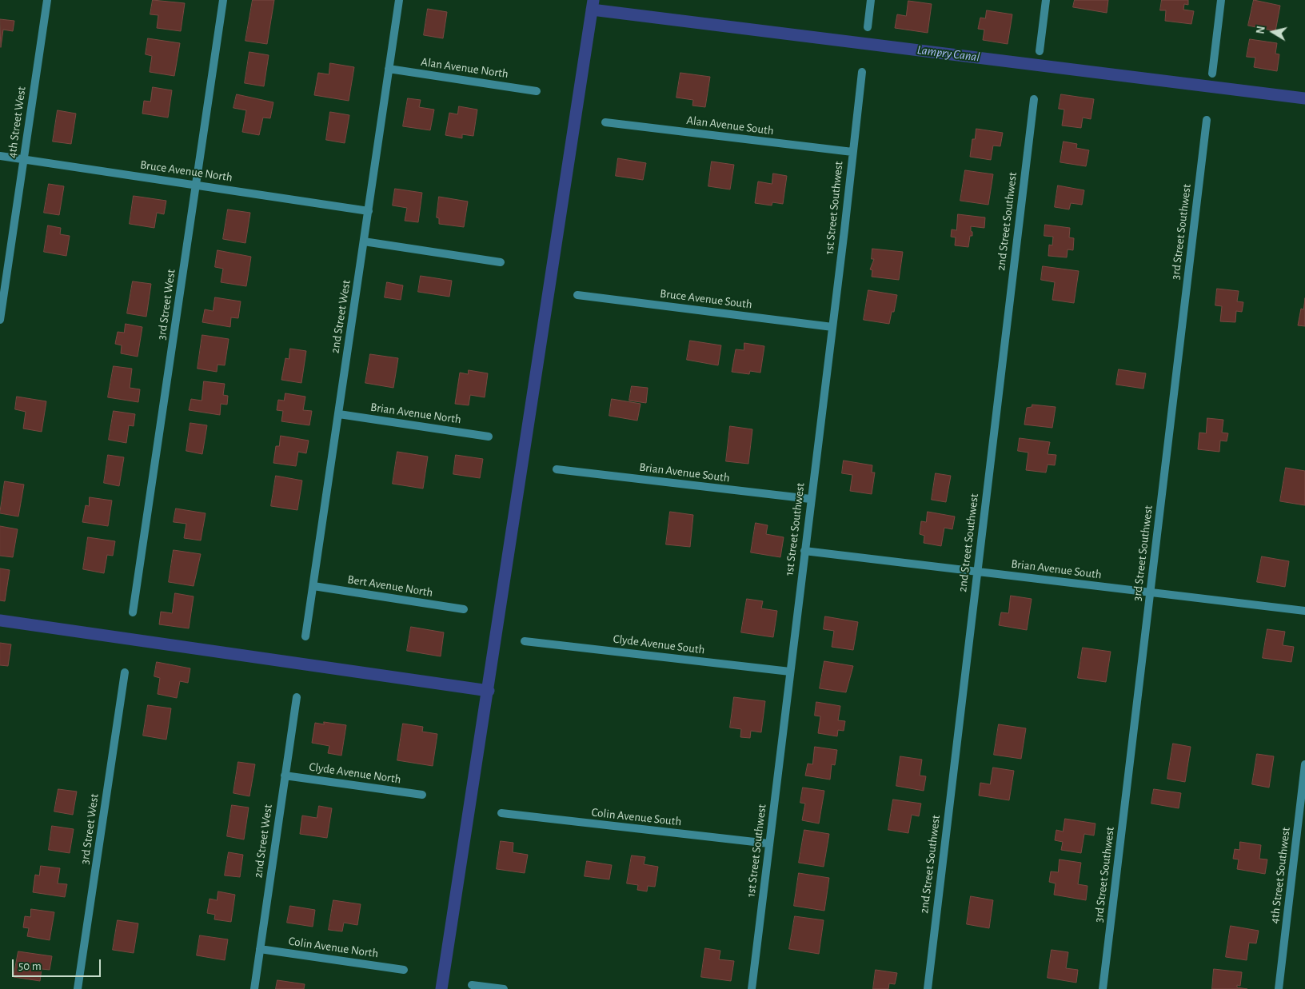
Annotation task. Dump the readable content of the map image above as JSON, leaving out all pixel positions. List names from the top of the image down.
{
  "streets": {
    "street": [
      "Alan Avenue North",
      "4th Street West",
      "Alan Avenue South",
      "Bruce Avenue North",
      "1st Street Southwest",
      "2nd Street Southwest",
      "3rd Street Southwest",
      "Bruce Avenue South",
      "3rd Street West",
      "2nd Street West",
      "Brian Avenue North",
      "Brian Avenue South",
      "Bert Avenue North",
      "Clyde Avenue South",
      "Clyde Avenue North",
      "Colin Avenue South",
      "4th Street Southwest",
      "Colin Avenue North"
    ]
  },
  "crossings": [
    ["Alan Avenue North", "2nd Street West"],
    ["4th Street West", "Bruce Avenue North"],
    ["Alan Avenue South", "1st Street Southwest"],
    ["Bruce Avenue North", "3rd Street West"],
    ["Bruce Avenue North", "2nd Street West"],
    ["1st Street Southwest", "Bruce Avenue South"],
    ["1st Street Southwest", "Brian Avenue South"],
    ["1st Street Southwest", "Clyde Avenue South"],
    ["1st Street Southwest", "Colin Avenue South"],
    ["2nd Street Southwest", "Brian Avenue South"],
    ["3rd Street Southwest", "Brian Avenue South"],
    ["2nd Street West", "Brian Avenue North"],
    ["2nd Street West", "Bert Avenue North"],
    ["2nd Street West", "Clyde Avenue North"],
    ["2nd Street West", "Colin Avenue North"]
  ],
  "water": ["Lampry Canal"],
  "scale_bar": "50 m",
  "north": "left"
}
